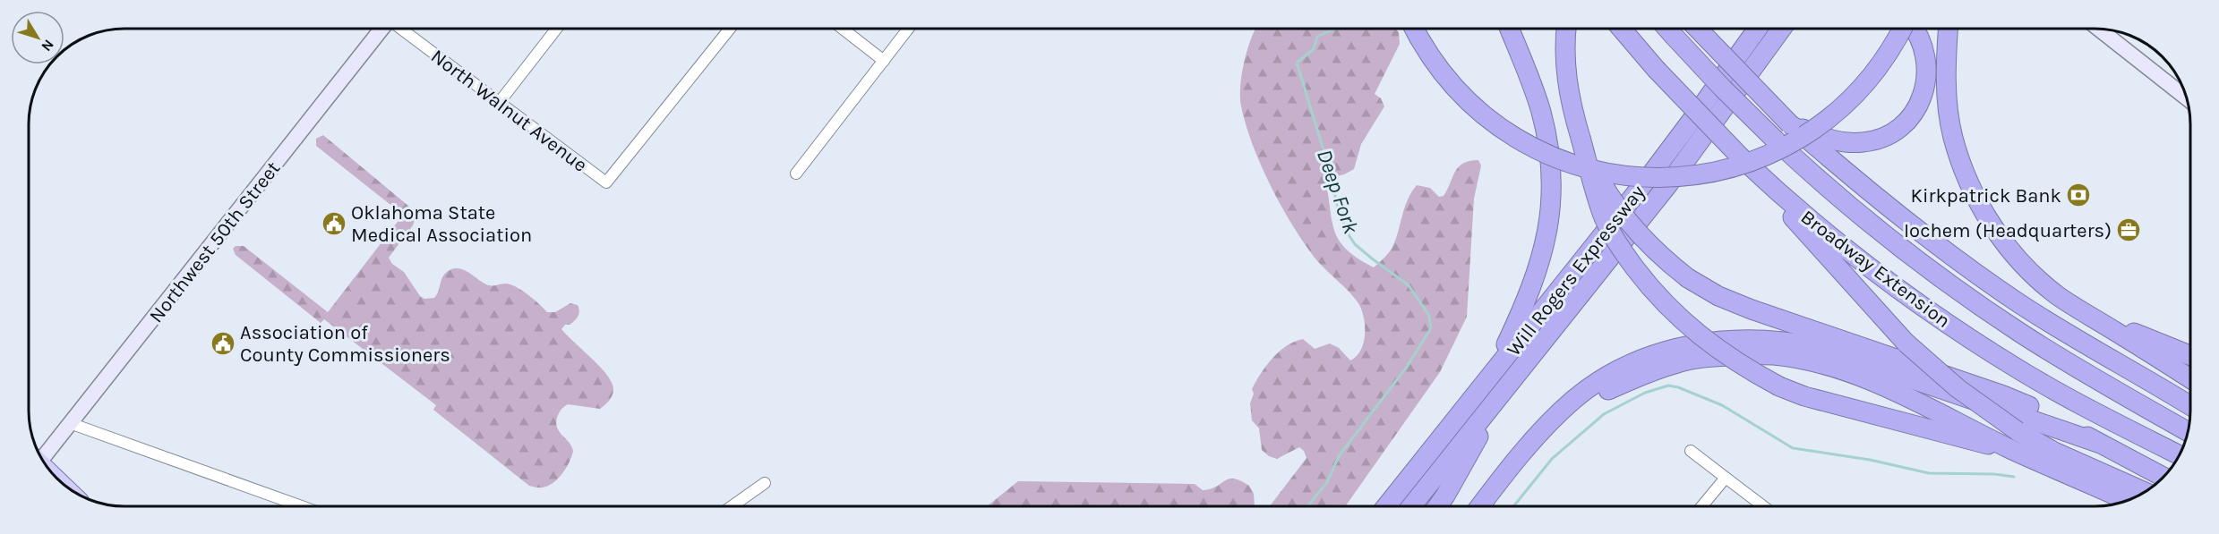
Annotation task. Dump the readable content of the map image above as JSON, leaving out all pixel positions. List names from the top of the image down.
{
  "streets": {
    "highway": ["Broadway Extension", "Will Rogers Expressway"],
    "main road": ["Northwest 50th Street"],
    "street": ["North Walnut Avenue"]
  },
  "water": ["Deep Fork"],
  "places": {
    "bank": ["Kirkpatrick Bank"],
    "public building": ["Oklahoma State Medical Association", "Association of County Commissioners"],
    "office": ["Iochem (Headquarters)"]
  },
  "north": "bottom right"
}
